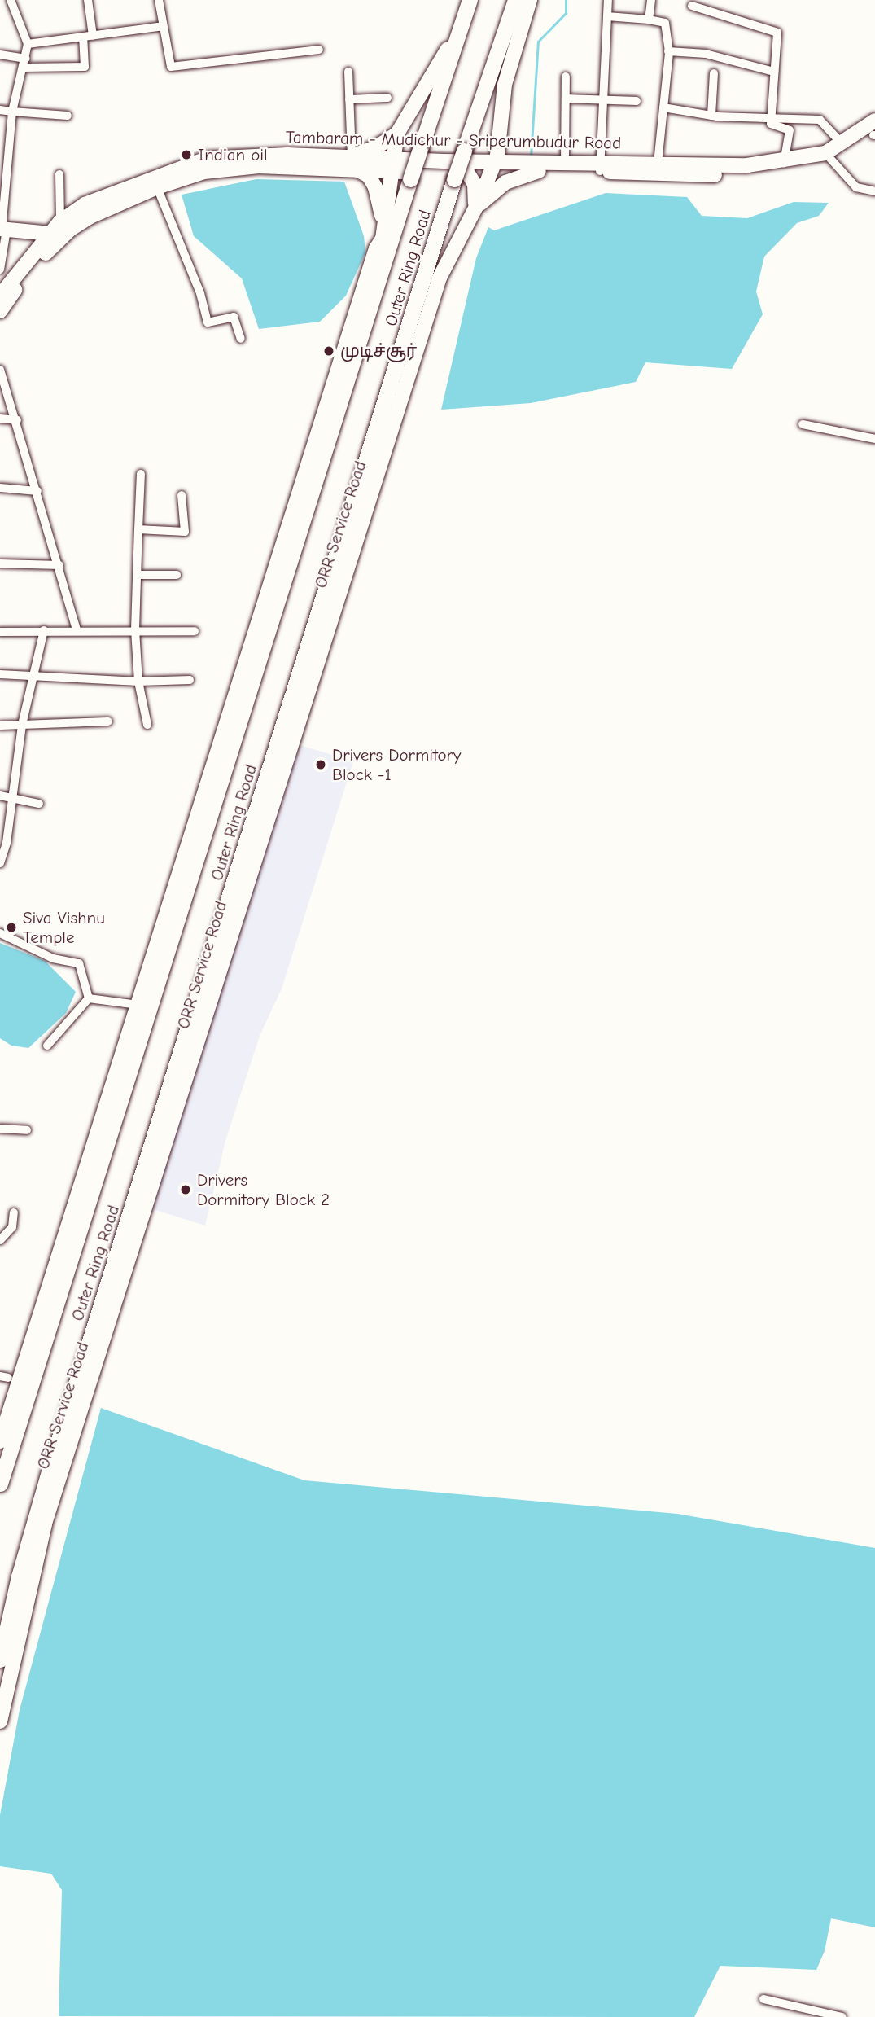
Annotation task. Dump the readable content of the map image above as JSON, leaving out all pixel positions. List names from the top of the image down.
{
  "streets": {
    "highway": ["Outer Ring Road"],
    "main road": ["Tambaram - Mudichur - Sriperumbudur Road", "ORR Service Road"]
  },
  "crossings": [
    ["Tambaram - Mudichur - Sriperumbudur Road", "Outer Ring Road"],
    ["Tambaram - Mudichur - Sriperumbudur Road", "ORR Service Road"]
  ],
  "places": [
    "Indian oil",
    "முடிச்சூர்",
    "Drivers Dormitory Block -1",
    "Siva Vishnu Temple",
    "Drivers Dormitory Block 2"
  ]
}
